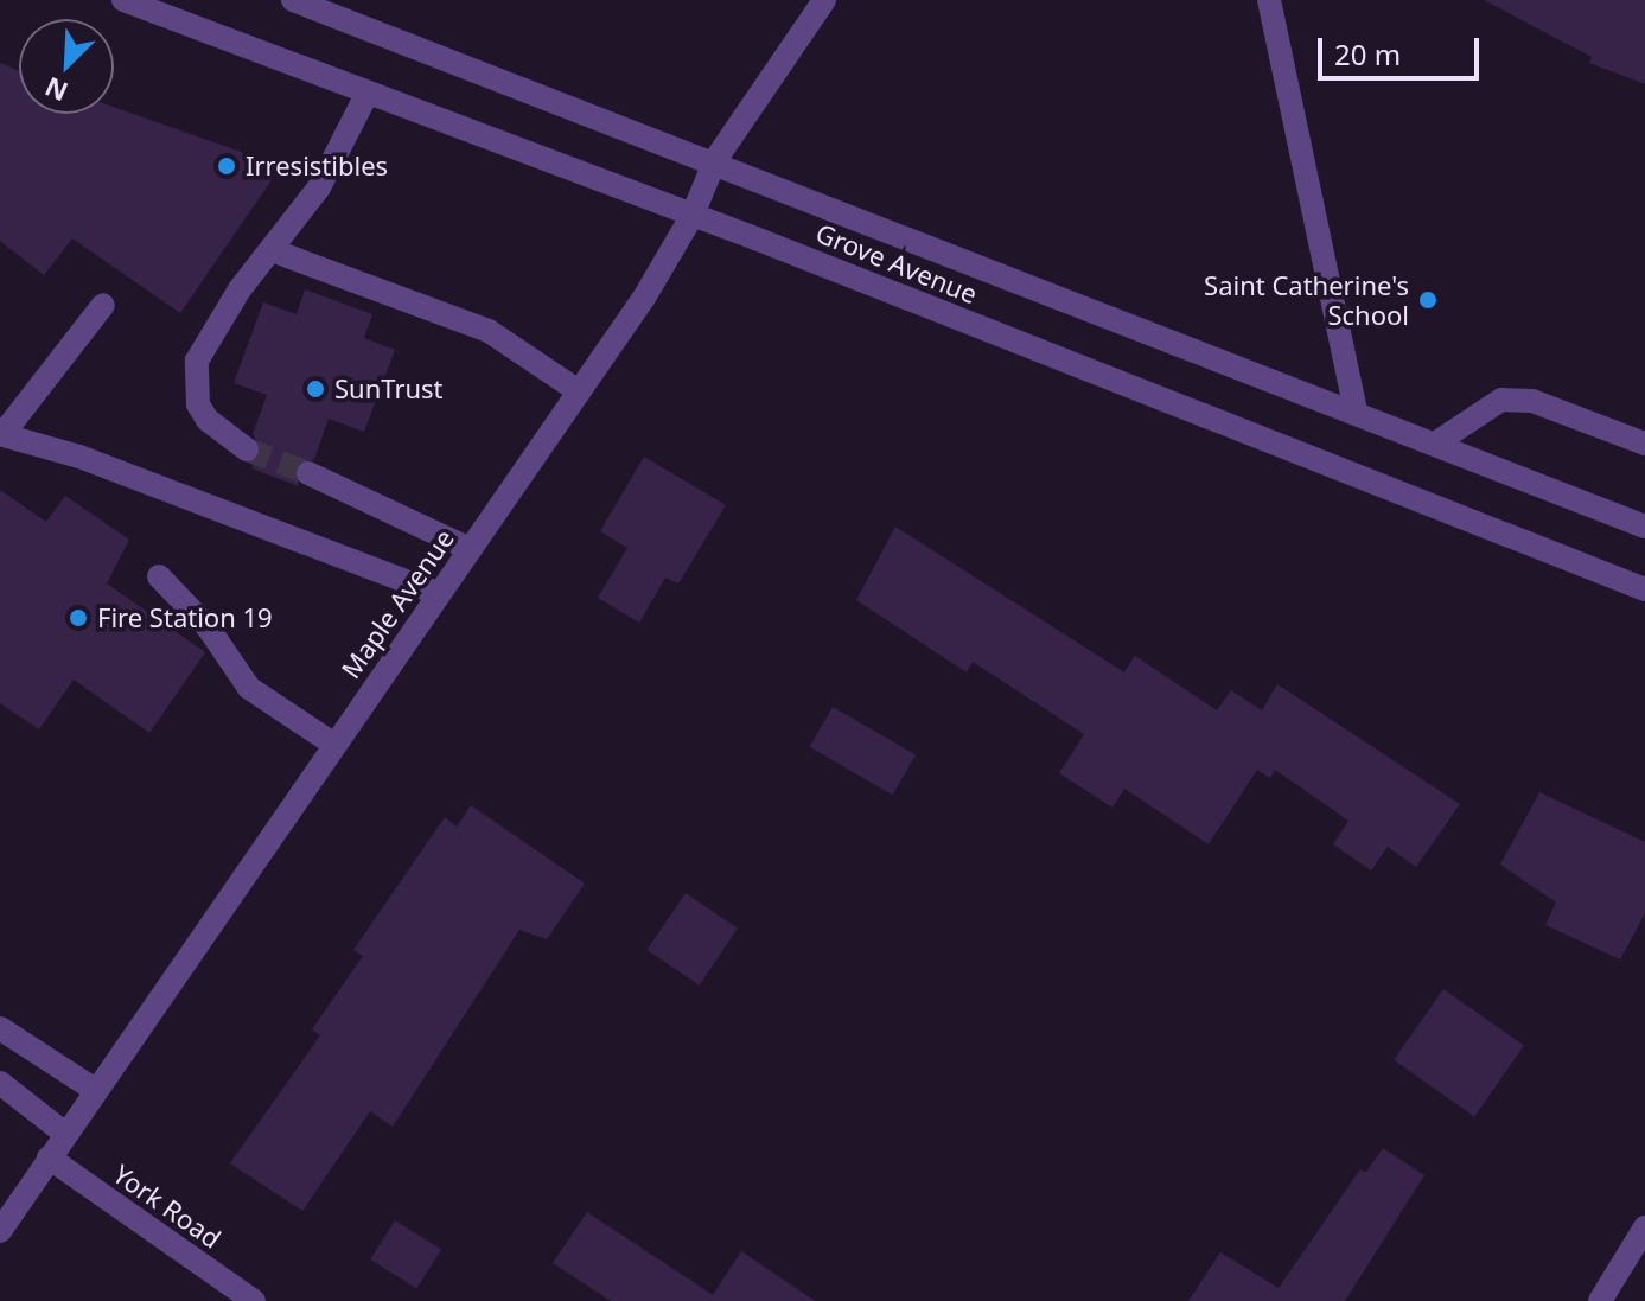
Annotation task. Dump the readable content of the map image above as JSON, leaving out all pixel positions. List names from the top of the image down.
{
  "streets": {
    "street": ["Grove Avenue", "Maple Avenue", "York Road"]
  },
  "crossings": [
    ["Grove Avenue", "Maple Avenue"],
    ["Maple Avenue", "York Road"]
  ],
  "places": [
    "Irresistibles",
    "Saint Catherine's School",
    "SunTrust",
    "Fire Station 19"
  ],
  "scale_bar": "20 m",
  "north": "bottom left"
}
